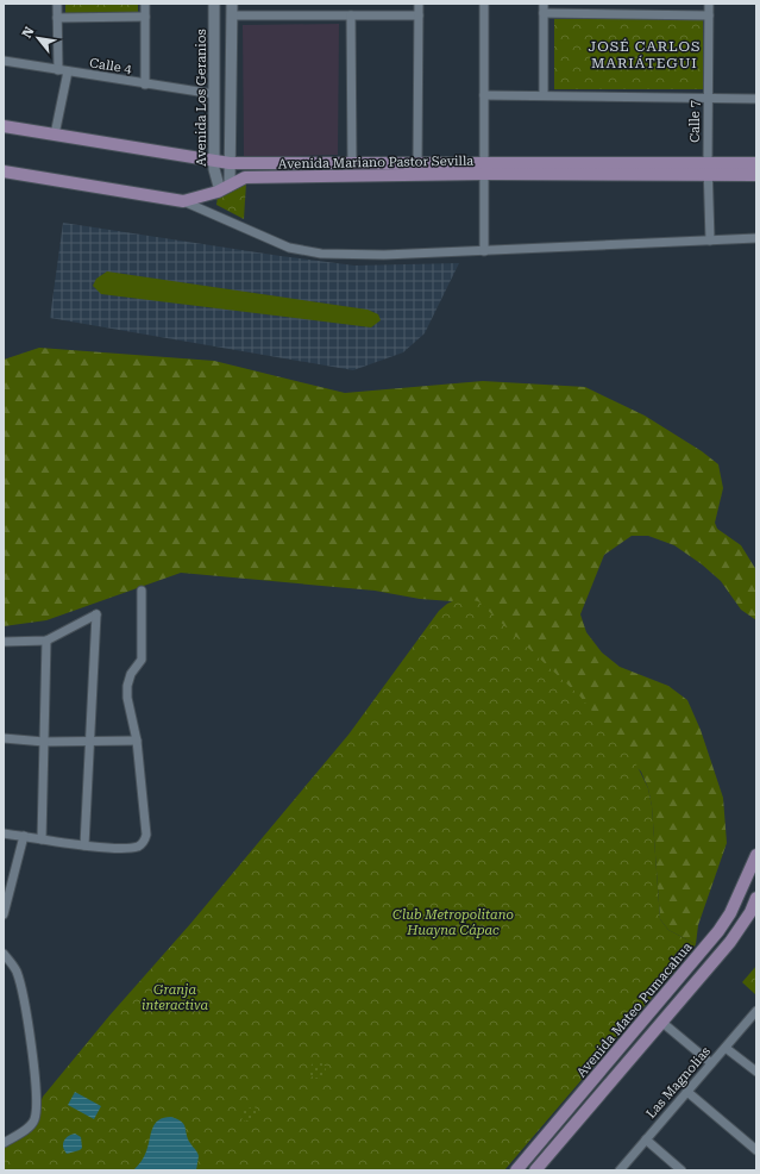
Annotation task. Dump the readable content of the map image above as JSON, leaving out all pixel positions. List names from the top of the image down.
{
  "streets": {
    "main road": ["Avenida Mariano Pastor Sevilla", "Avenida Mateo Pumacahua"],
    "street": [
      "Calle 4",
      "Avenida Los Geranios",
      "Calle 7",
      "Las Magnolias"
    ]
  },
  "crossings": [
    ["Calle 4", "Avenida Los Geranios"],
    ["Avenida Los Geranios", "Avenida Mariano Pastor Sevilla"],
    ["Calle 7", "Avenida Mariano Pastor Sevilla"]
  ],
  "districts": ["JOSÉ CARLOS MARIÁTEGUI"],
  "parks": ["Club Metropolitano Huayna Cápac", "Granja interactiva"],
  "north": "top left"
}
